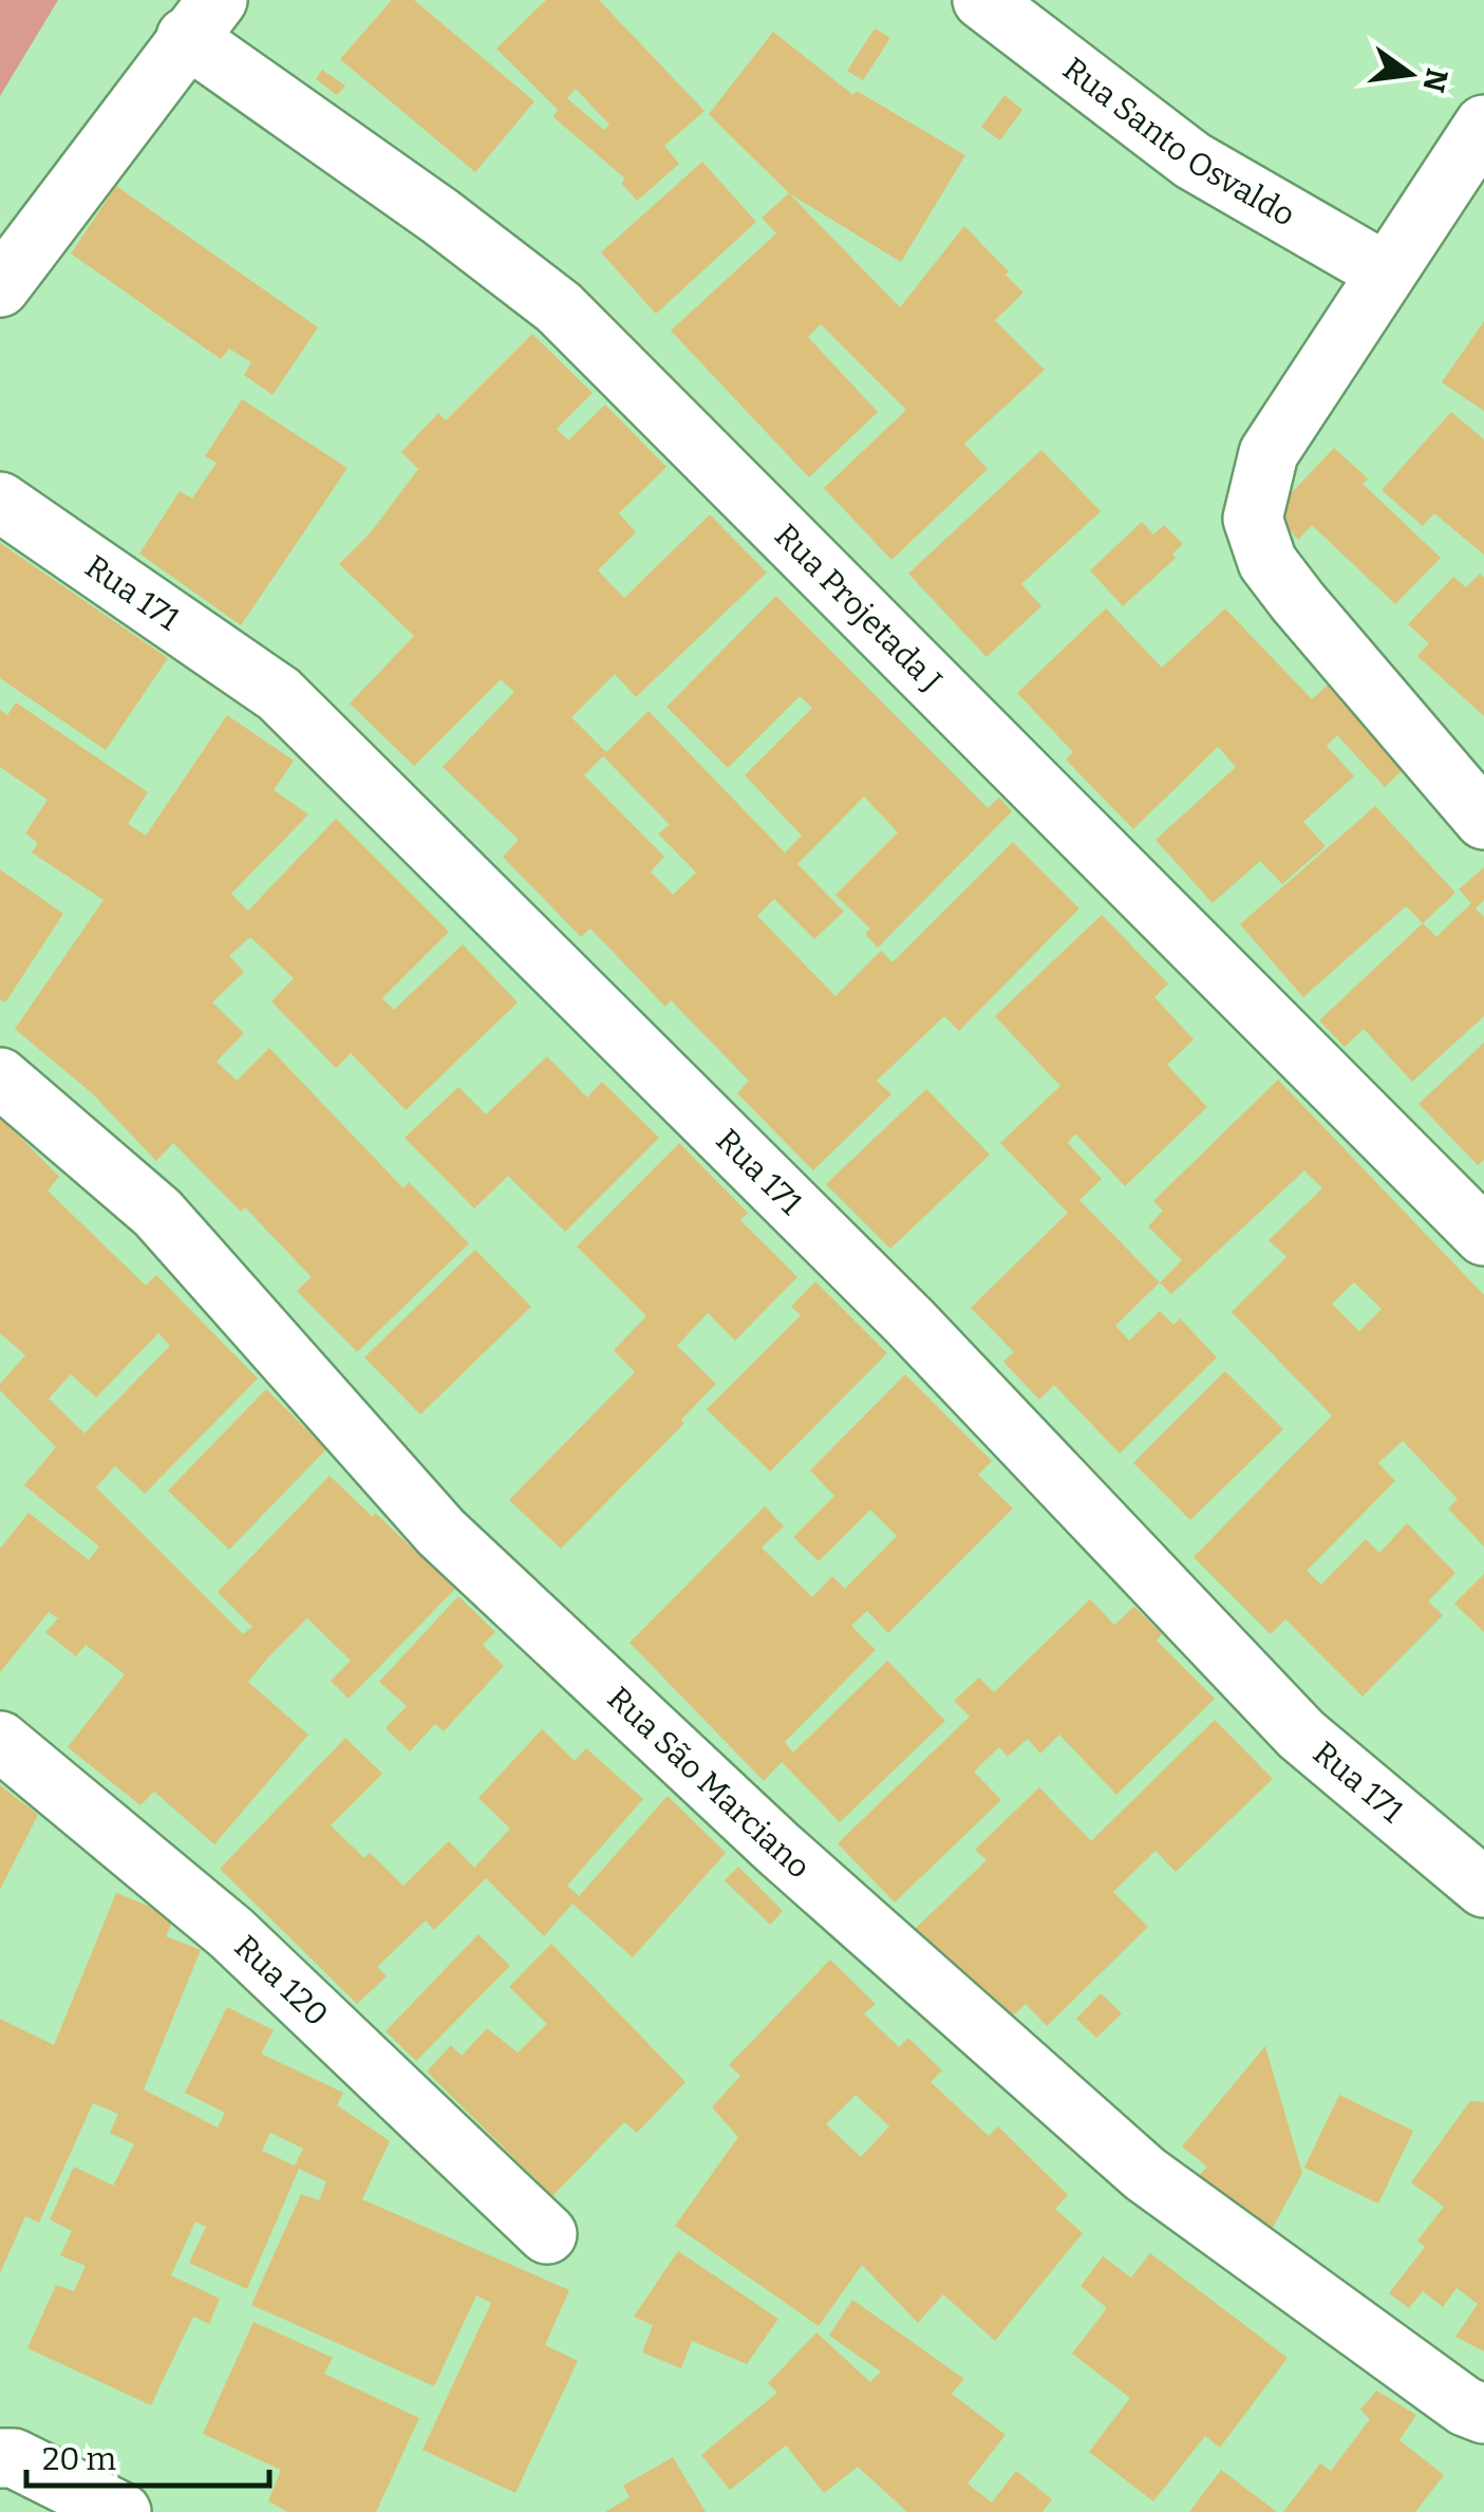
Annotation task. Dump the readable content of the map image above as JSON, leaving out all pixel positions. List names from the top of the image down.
{
  "streets": {
    "street": [
      "Rua Santo Osvaldo",
      "Rua 171",
      "Rua Projetada J",
      "Rua São Marciano",
      "Rua 120"
    ]
  },
  "scale_bar": "20 m",
  "north": "right"
}
